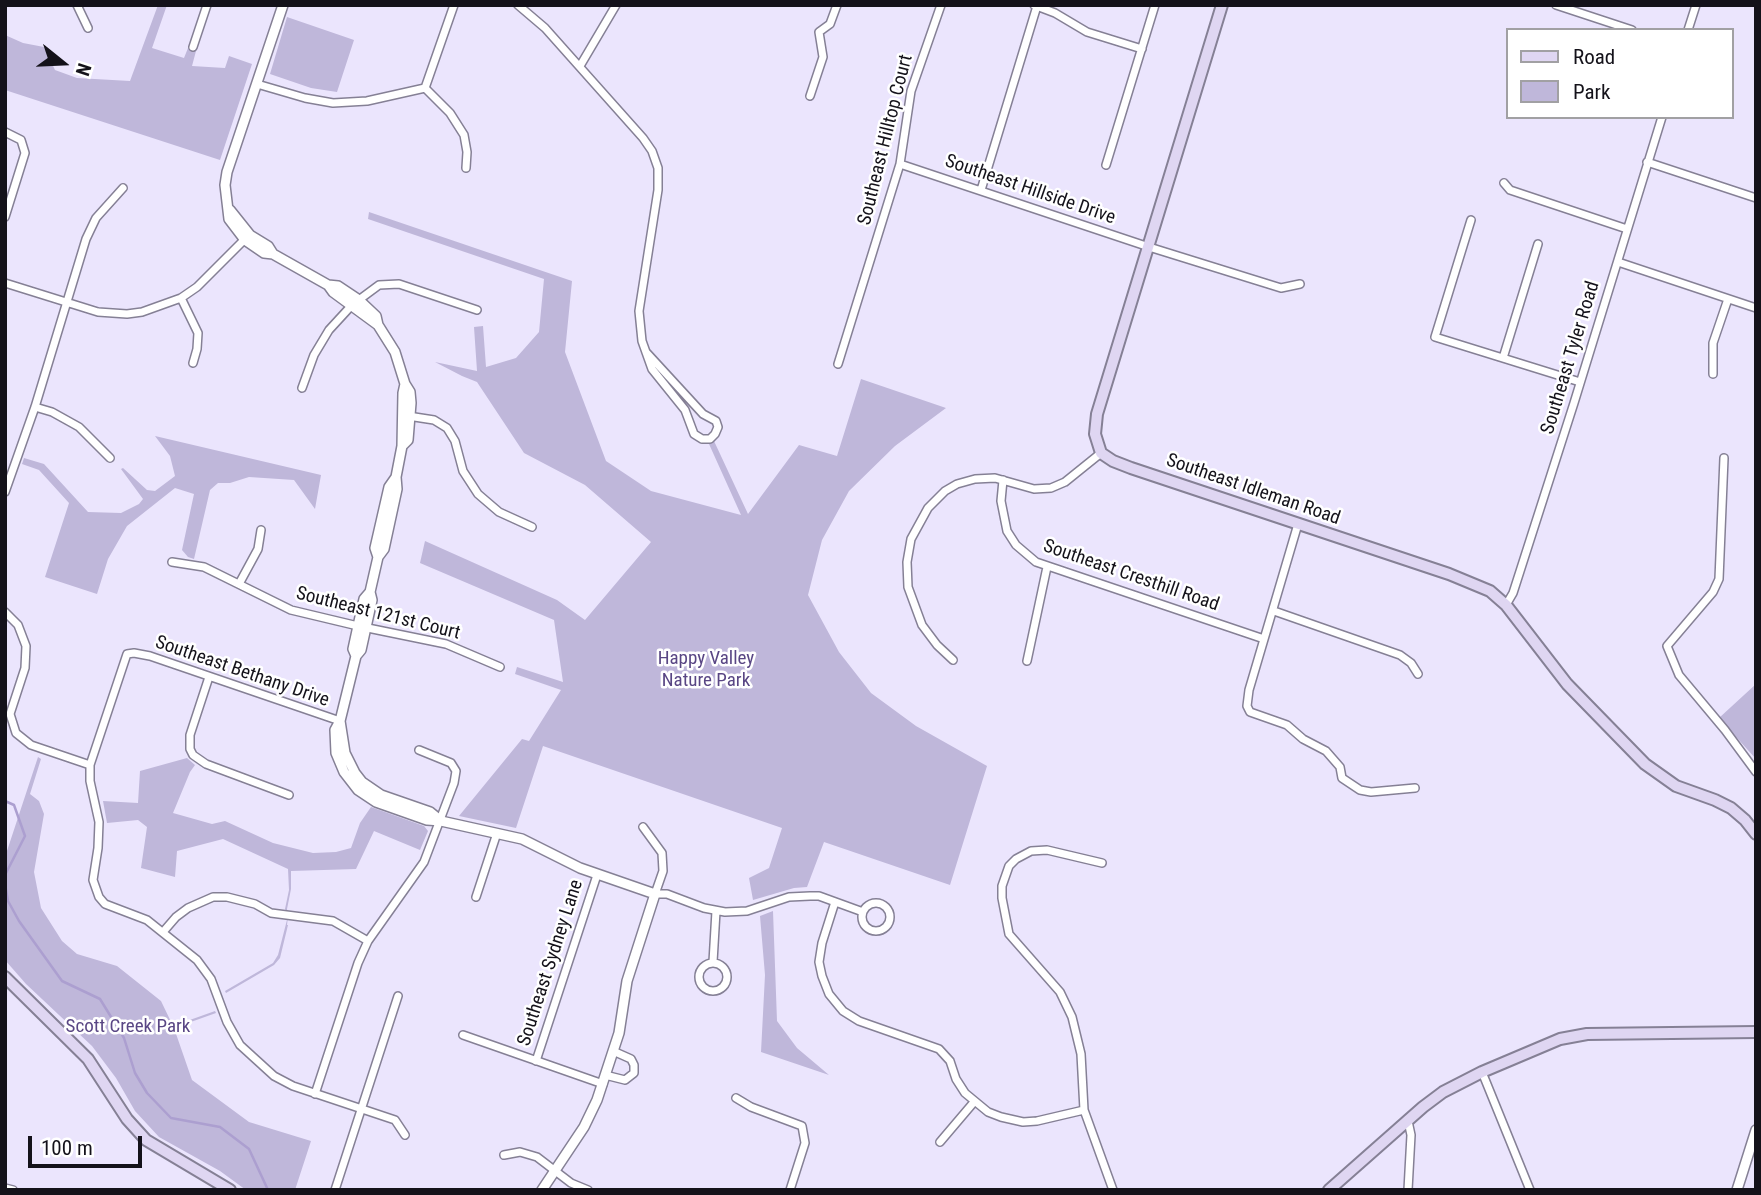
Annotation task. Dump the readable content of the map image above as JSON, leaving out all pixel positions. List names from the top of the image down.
{
  "streets": {
    "main road": ["Southeast Idleman Road"],
    "street": [
      "Southeast Hilltop Court",
      "Southeast Hillside Drive",
      "Southeast Tyler Road",
      "Southeast Cresthill Road",
      "Southeast 121st Court",
      "Southeast Bethany Drive",
      "Southeast Sydney Lane"
    ]
  },
  "crossings": [
    ["Southeast Hilltop Court", "Southeast Hillside Drive"],
    ["Southeast Tyler Road", "Southeast Idleman Road"]
  ],
  "parks": ["Happy Valley Nature Park", "Scott Creek Park"],
  "legend": ["Road", "Park"],
  "scale_bar": "100 m",
  "north": "right"
}
